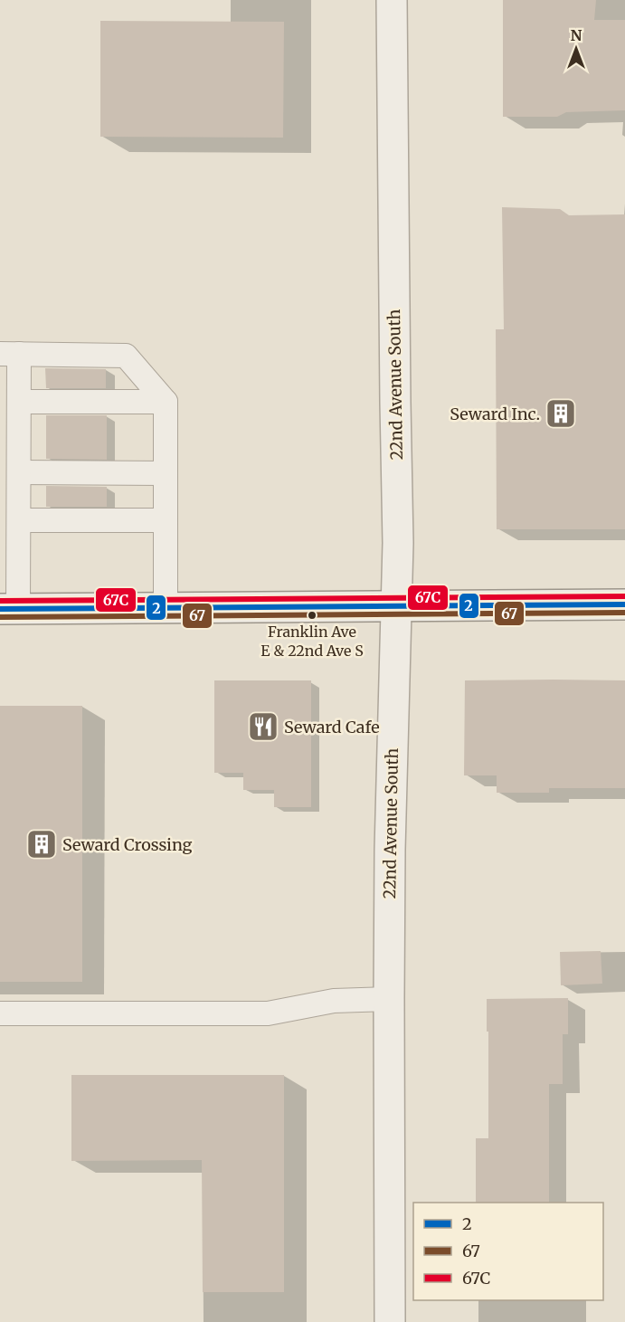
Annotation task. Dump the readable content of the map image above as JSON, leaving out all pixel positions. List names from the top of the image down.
{
  "streets": {
    "street": ["22nd Avenue South"]
  },
  "places": {
    "building": ["Seward Inc.", "Seward Crossing"],
    "other": ["Franklin Ave E & 22nd Ave S"],
    "restaurant": ["Seward Cafe"]
  },
  "lines": ["transit line 67C", "transit line 2", "transit line 67"],
  "legend": ["2", "67", "67C"],
  "north": "top"
}
